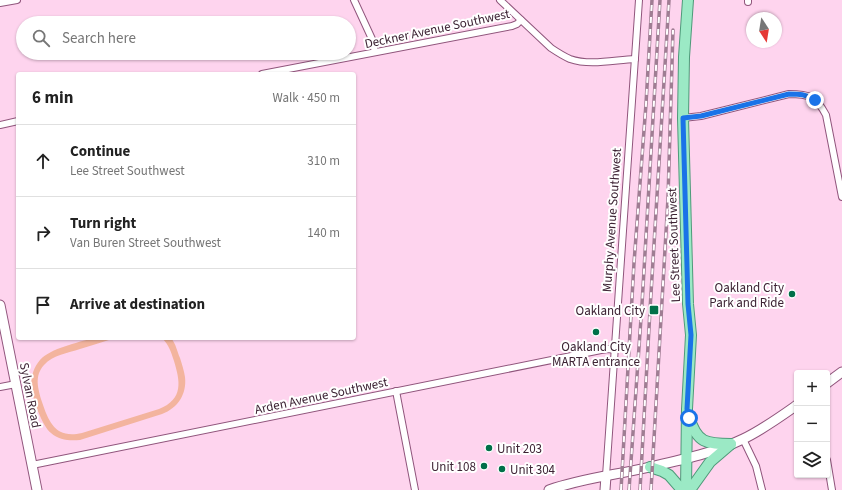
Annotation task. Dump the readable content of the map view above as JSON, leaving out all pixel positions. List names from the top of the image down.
{
  "streets": {
    "main road": ["Murphy Avenue Southwest", "Lee Street Southwest", "Sylvan Road"],
    "street": ["Deckner Avenue Southwest", "Arden Avenue Southwest"]
  },
  "crossings": [
    ["Murphy Avenue Southwest", "Arden Avenue Southwest"],
    ["Sylvan Road", "Arden Avenue Southwest"]
  ],
  "places": {
    "other": [
      "Oakland City Park and Ride",
      "Oakland City MARTA entrance",
      "Unit 203",
      "Unit 108",
      "Unit 304"
    ],
    "transit": ["Oakland City"]
  },
  "north": "bottom",
  "page": {
    "search": "Search here",
    "heading": ["6 min", "Walk · 450 m"],
    "list": [
      ["Continue", "Lee Street Southwest", "310 m"],
      ["Turn right", "Van Buren Street Southwest", "140 m"],
      "Arrive at destination"
    ],
    "map_buttons": ["+", "−"]
  }
}
